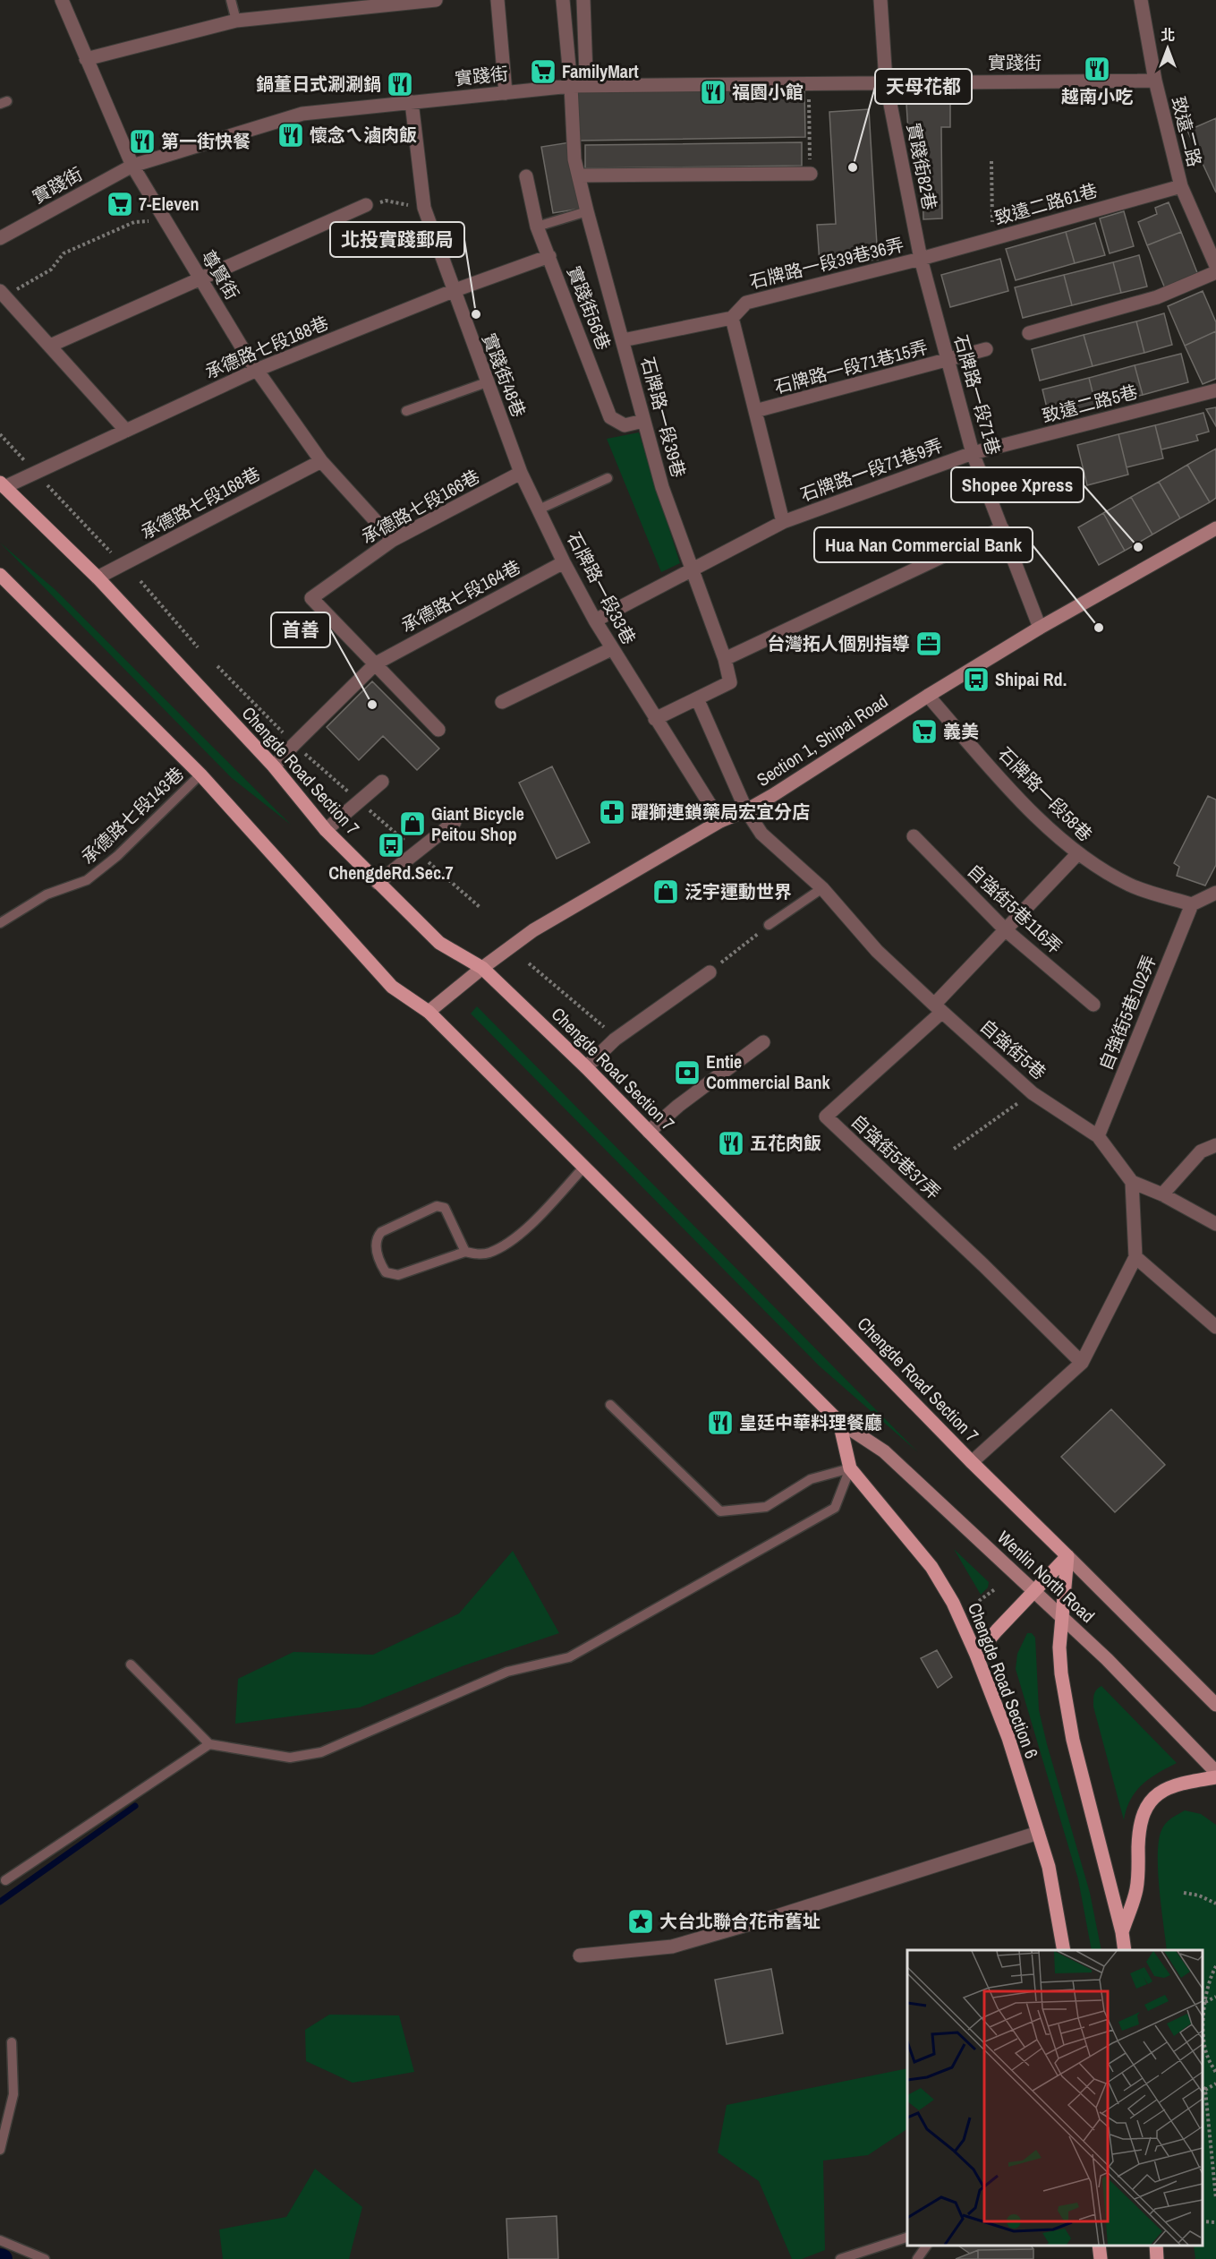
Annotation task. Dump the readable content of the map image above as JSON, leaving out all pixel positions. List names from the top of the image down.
{
  "streets": {
    "main road": ["Chengde Road Section 7", "Chengde Road Section 6"],
    "street": [
      "實踐街",
      "致遠二路",
      "實踐街82巷",
      "致遠二路61巷",
      "石牌路一段39巷36弄",
      "尊賢街",
      "實踐街56巷",
      "承德路七段188巷",
      "石牌路一段71巷15弄",
      "實踐街48巷",
      "石牌路一段71巷",
      "致遠二路5巷",
      "石牌路一段39巷",
      "石牌路一段71巷9弄",
      "承德路七段168巷",
      "承德路七段166巷",
      "石牌路一段33巷",
      "承德路七段164巷",
      "Section 1, Shipai Road",
      "石牌路一段58巷",
      "自強街5巷116弄",
      "自強街5巷102弄",
      "自強街5巷",
      "自強街5巷37弄",
      "Wenlin North Road"
    ],
    "lane": ["承德路七段143巷"]
  },
  "crossings": [
    ["實踐街", "致遠二路"],
    ["實踐街", "實踐街82巷"],
    ["實踐街", "尊賢街"],
    ["實踐街", "實踐街48巷"],
    ["實踐街", "石牌路一段39巷"],
    ["致遠二路", "致遠二路61巷"],
    ["實踐街82巷", "致遠二路61巷"],
    ["實踐街82巷", "石牌路一段39巷36弄"],
    ["實踐街82巷", "石牌路一段71巷"],
    ["致遠二路61巷", "石牌路一段39巷36弄"],
    ["致遠二路61巷", "石牌路一段71巷"],
    ["石牌路一段39巷36弄", "石牌路一段71巷"],
    ["尊賢街", "承德路七段188巷"],
    ["尊賢街", "承德路七段168巷"],
    ["尊賢街", "承德路七段166巷"],
    ["實踐街56巷", "承德路七段188巷"],
    ["實踐街56巷", "石牌路一段39巷"],
    ["承德路七段188巷", "實踐街48巷"],
    ["承德路七段188巷", "Chengde Road Section 7"],
    ["石牌路一段71巷15弄", "石牌路一段71巷"],
    ["實踐街48巷", "承德路七段166巷"],
    ["實踐街48巷", "石牌路一段33巷"],
    ["石牌路一段71巷", "致遠二路5巷"],
    ["石牌路一段71巷", "石牌路一段71巷9弄"],
    ["石牌路一段71巷", "Section 1, Shipai Road"],
    ["致遠二路5巷", "石牌路一段71巷9弄"],
    ["石牌路一段39巷", "石牌路一段71巷9弄"],
    ["石牌路一段71巷9弄", "石牌路一段33巷"],
    ["承德路七段168巷", "Chengde Road Section 7"],
    ["承德路七段166巷", "石牌路一段33巷"],
    ["承德路七段166巷", "承德路七段164巷"],
    ["石牌路一段33巷", "承德路七段164巷"],
    ["石牌路一段33巷", "Section 1, Shipai Road"],
    ["承德路七段164巷", "Chengde Road Section 7"],
    ["Section 1, Shipai Road", "Chengde Road Section 7"],
    ["Section 1, Shipai Road", "石牌路一段58巷"],
    ["Section 1, Shipai Road", "自強街5巷"],
    ["Chengde Road Section 7", "Wenlin North Road"],
    ["石牌路一段58巷", "自強街5巷102弄"],
    ["自強街5巷102弄", "自強街5巷"],
    ["自強街5巷", "自強街5巷37弄"],
    ["Wenlin North Road", "Chengde Road Section 6"]
  ],
  "places": {
    "restaurant": [
      "越南小吃",
      "鍋董日式涮涮鍋",
      "福園小館",
      "懷念ㄟ滷肉飯",
      "第一街快餐",
      "五花肉飯",
      "皇廷中華料理餐廳"
    ],
    "supermarket": ["FamilyMart", "7-Eleven", "義美"],
    "other": [
      "天母花都",
      "北投實踐郵局",
      "Shopee Xpress",
      "Hua Nan Commercial Bank",
      "首善"
    ],
    "office": ["台灣拓人個別指導"],
    "bus stop": ["Shipai Rd.", "ChengdeRd.Sec.7"],
    "pharmacy": ["躍獅連鎖藥局宏宜分店"],
    "shop": ["Giant Bicycle Peitou Shop", "泛宇運動世界"],
    "bank": ["Entie Commercial Bank"],
    "place": ["大台北聯合花市舊址"]
  },
  "north": "top"
}
